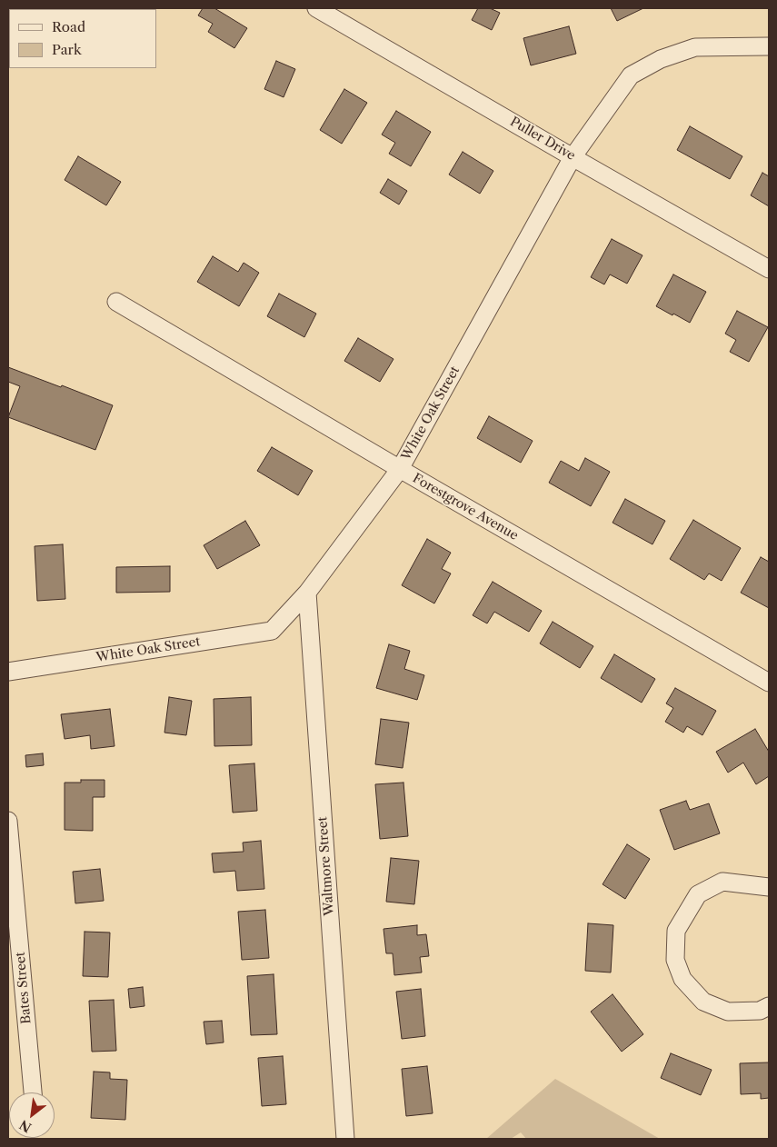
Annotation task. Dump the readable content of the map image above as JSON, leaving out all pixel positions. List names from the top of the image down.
{
  "streets": {
    "street": [
      "Puller Drive",
      "White Oak Street",
      "Forestgrove Avenue",
      "Waltmore Street",
      "Bates Street"
    ]
  },
  "crossings": [
    ["Puller Drive", "White Oak Street"],
    ["White Oak Street", "Forestgrove Avenue"],
    ["White Oak Street", "Waltmore Street"]
  ],
  "legend": ["Road", "Park"],
  "north": "bottom left"
}
